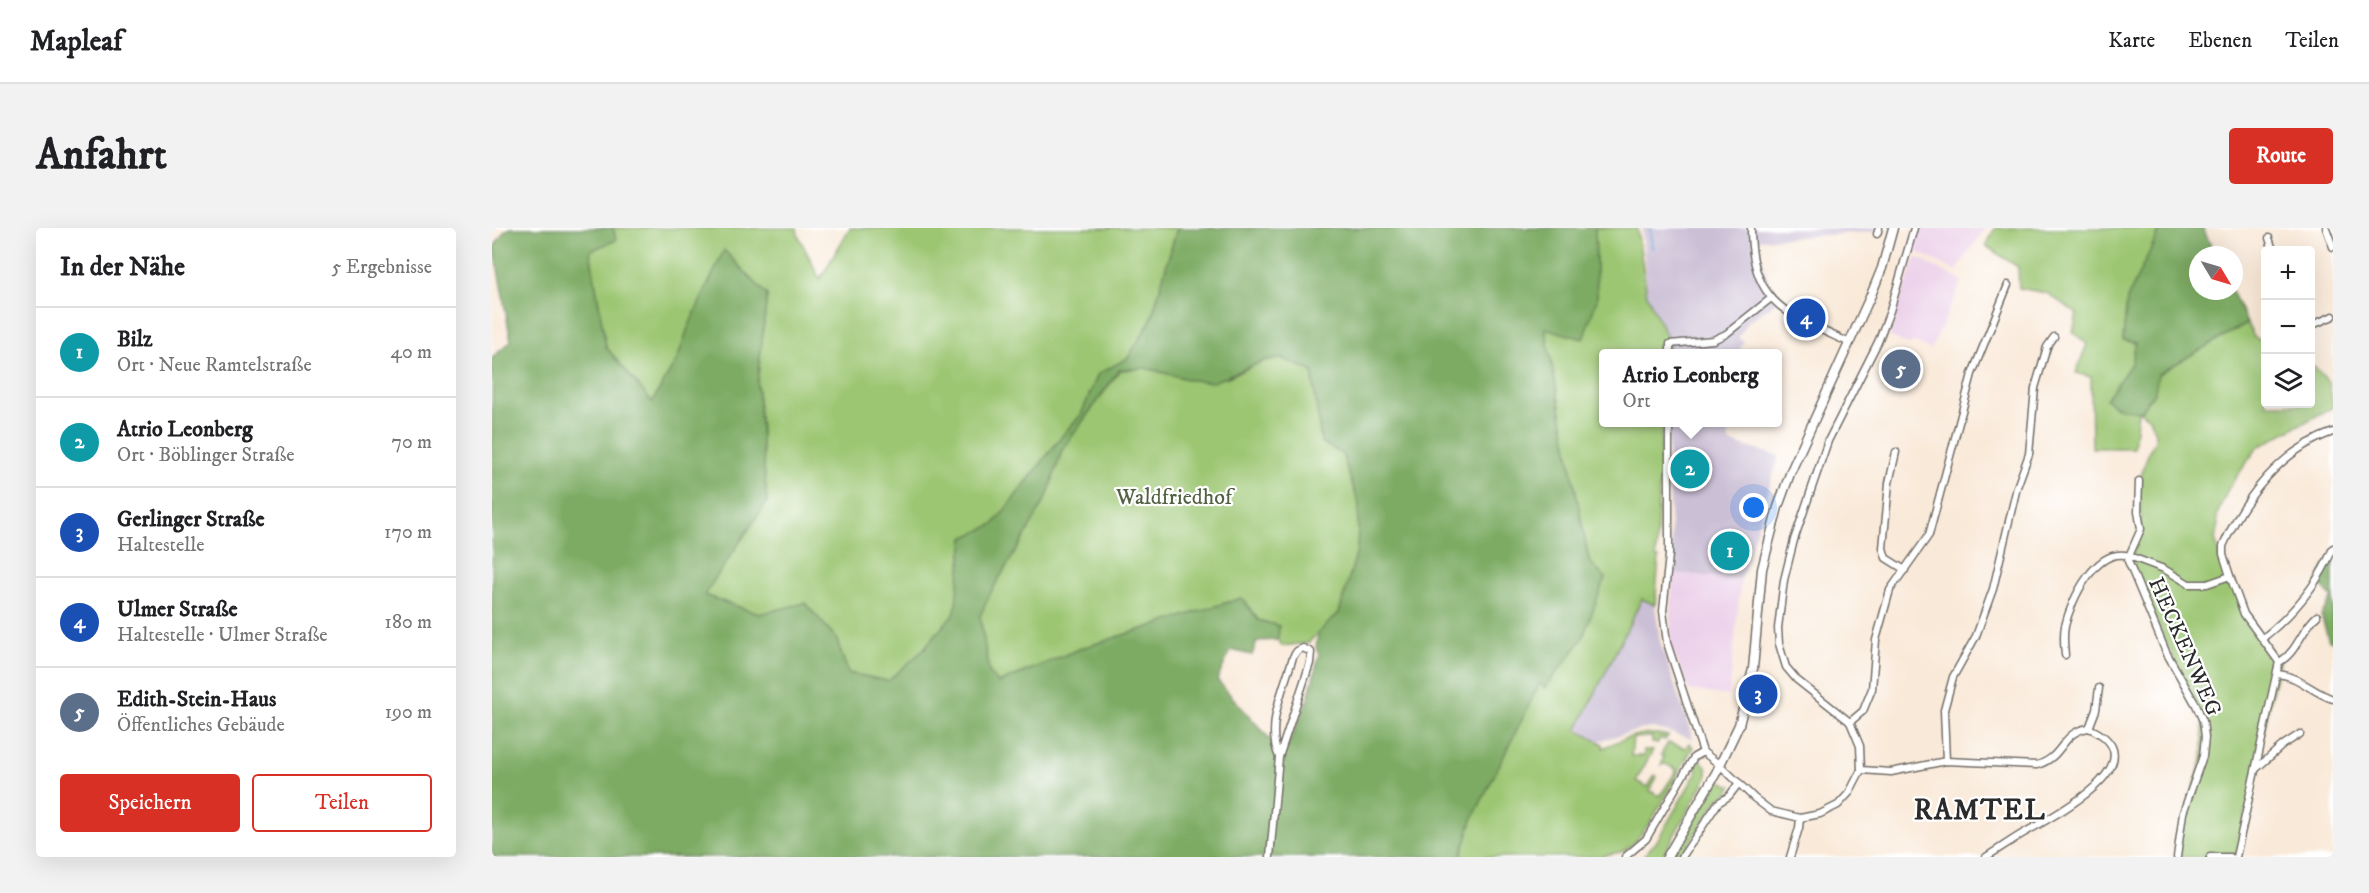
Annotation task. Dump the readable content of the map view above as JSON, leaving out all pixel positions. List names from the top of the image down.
{
  "streets": {
    "street": ["HECKENWEG"]
  },
  "districts": ["RAMTEL"],
  "parks": ["Waldfriedhof"],
  "north": "bottom right",
  "page": {
    "header": "Mapleaf",
    "nav": ["Karte", "Ebenen", "Teilen"],
    "buttons": [
      "Route",
      ["Speichern", "Teilen"]
    ],
    "title": "Anfahrt",
    "heading": ["In der Nähe", "5 Ergebnisse"],
    "map_buttons": ["+", "−"],
    "pins": [
      "4",
      "5",
      "2",
      "1",
      "3"
    ],
    "list": [
      {
        "mark": "1",
        "name": "Bilz",
        "note": "Ort · Neue Ramtelstraße",
        "value": "40 m"
      },
      {
        "mark": "2",
        "name": "Atrio Leonberg",
        "note": "Ort · Böblinger Straße",
        "value": "70 m"
      },
      {
        "mark": "3",
        "name": "Gerlinger Straße",
        "note": "Haltestelle",
        "value": "170 m"
      },
      {
        "mark": "4",
        "name": "Ulmer Straße",
        "note": "Haltestelle · Ulmer Straße",
        "value": "180 m"
      },
      {
        "mark": "5",
        "name": "Edith-Stein-Haus",
        "note": "Öffentliches Gebäude",
        "value": "190 m"
      }
    ],
    "popup": ["Atrio Leonberg", "Ort"]
  }
}
